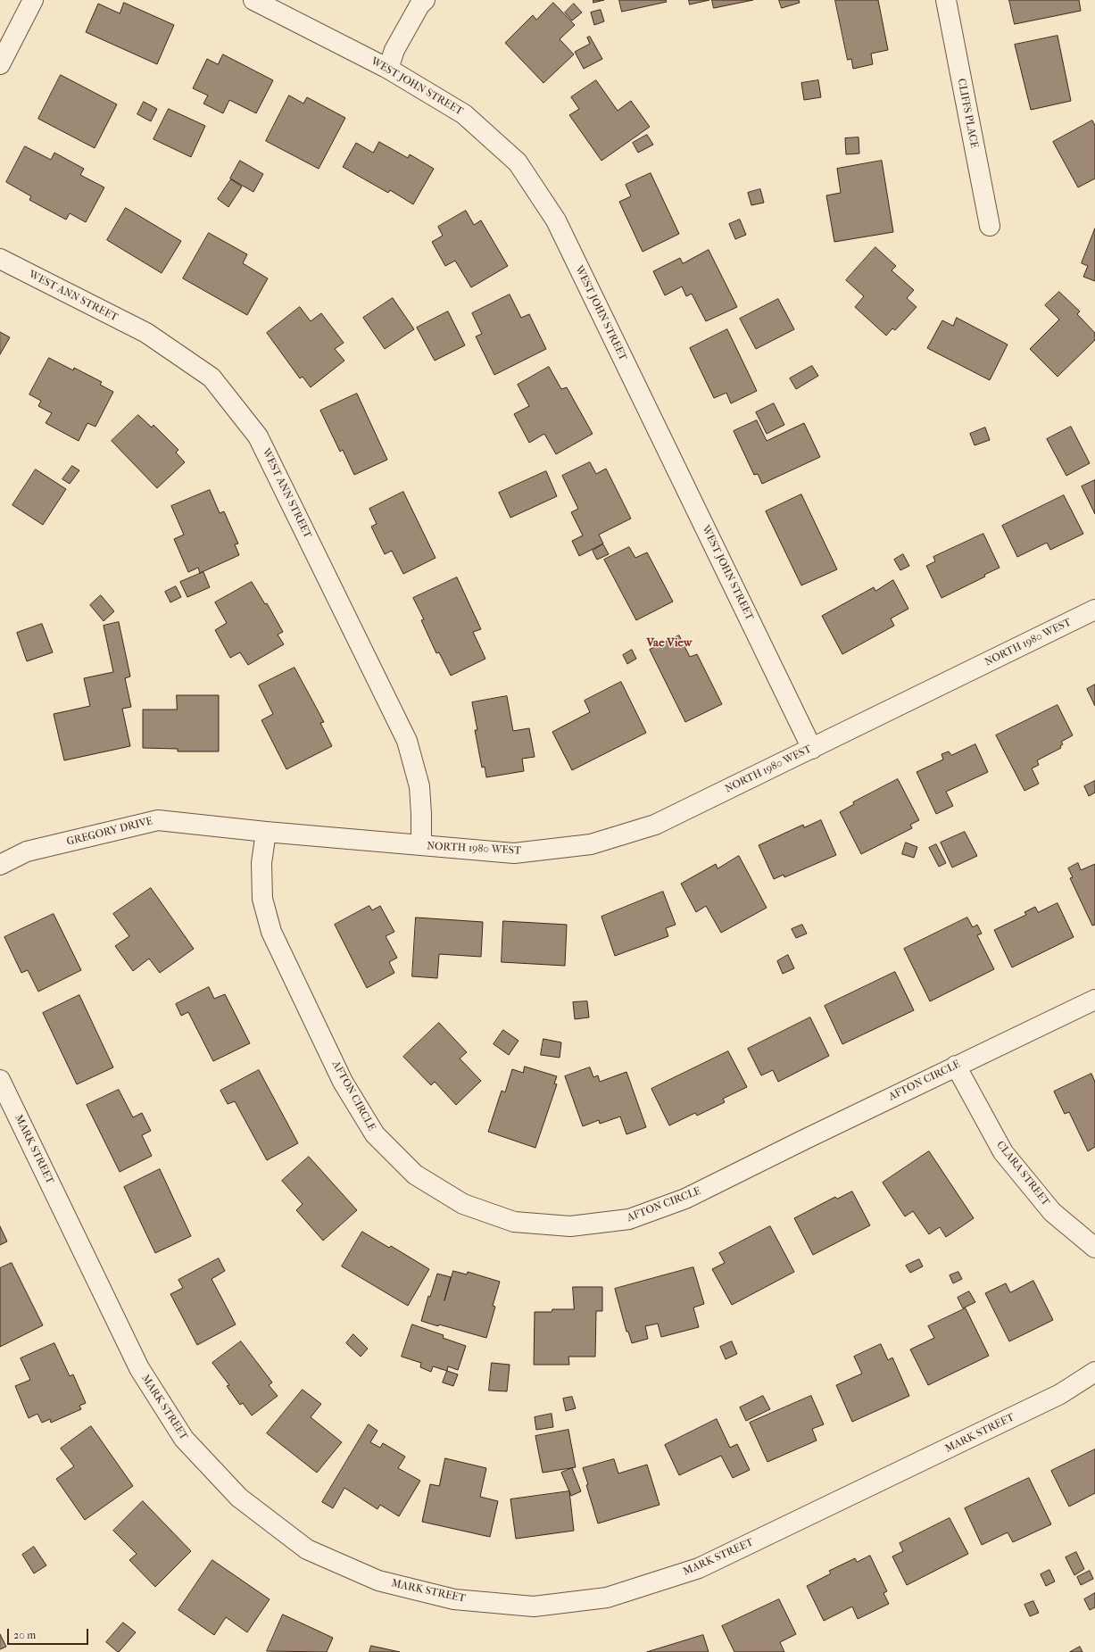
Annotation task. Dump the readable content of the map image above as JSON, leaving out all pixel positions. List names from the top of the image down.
{
  "streets": {
    "street": [
      "WEST JOHN STREET",
      "CLIFFS PLACE",
      "WEST ANN STREET",
      "NORTH 1980 WEST",
      "GREGORY DRIVE",
      "AFTON CIRCLE",
      "MARK STREET",
      "CLARA STREET"
    ]
  },
  "crossings": [
    ["WEST JOHN STREET", "NORTH 1980 WEST"],
    ["WEST ANN STREET", "NORTH 1980 WEST"],
    ["NORTH 1980 WEST", "GREGORY DRIVE"],
    ["NORTH 1980 WEST", "AFTON CIRCLE"],
    ["GREGORY DRIVE", "AFTON CIRCLE"],
    ["AFTON CIRCLE", "CLARA STREET"]
  ],
  "districts": ["Vae View"],
  "scale_bar": "20 m"
}
